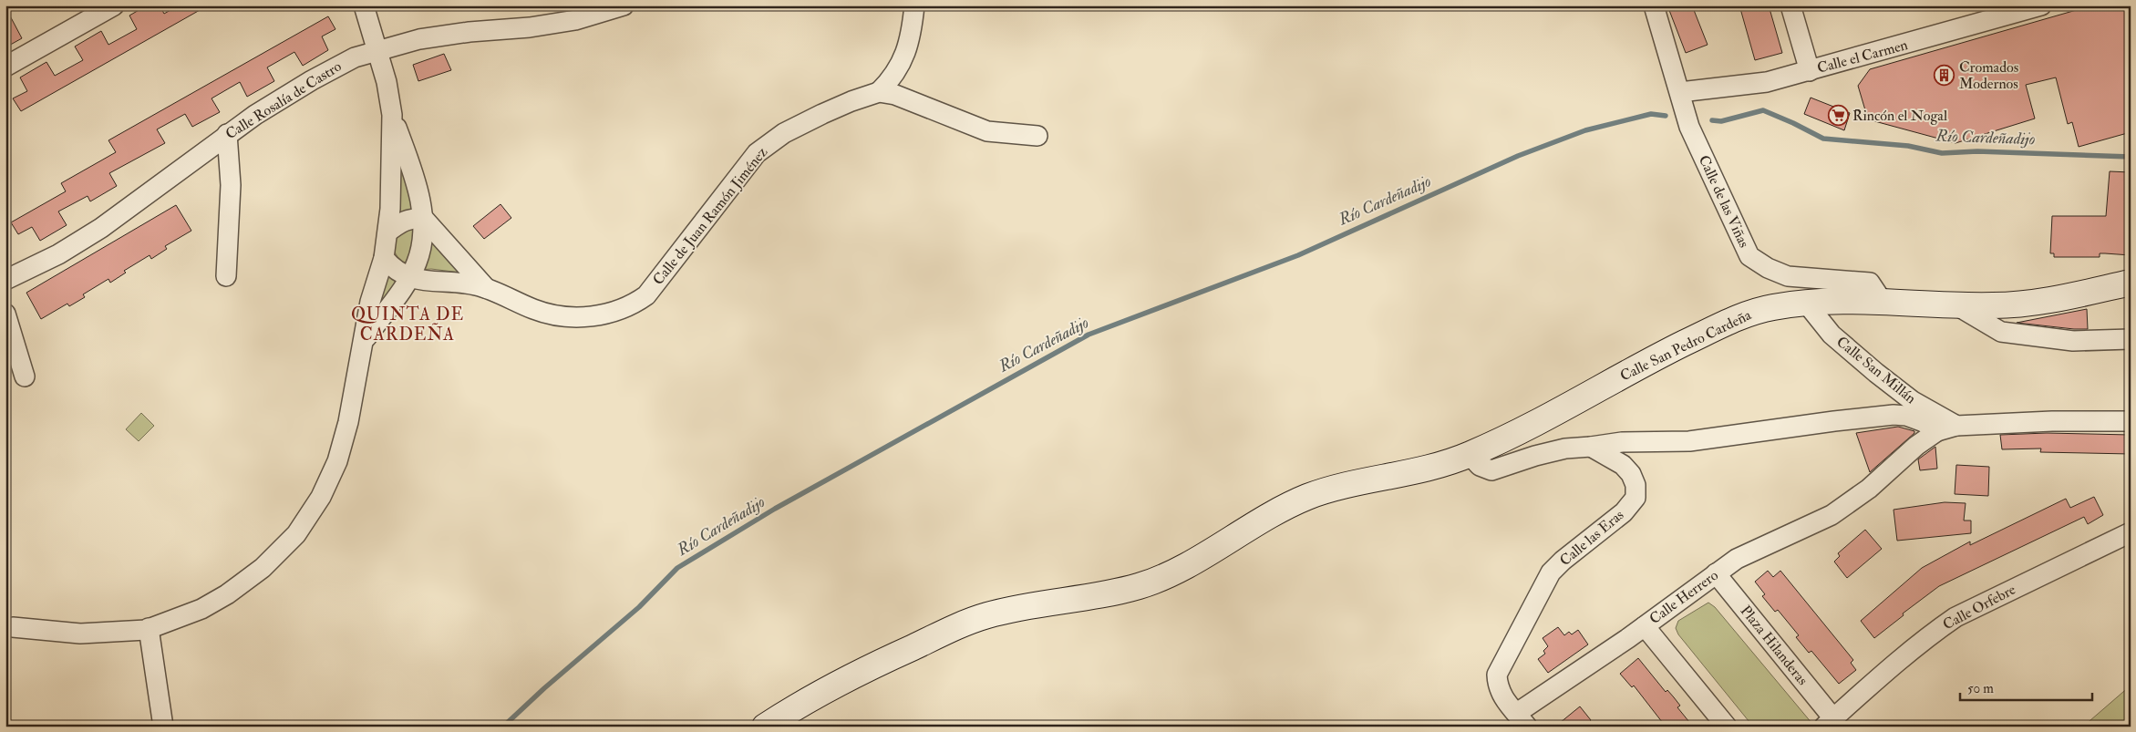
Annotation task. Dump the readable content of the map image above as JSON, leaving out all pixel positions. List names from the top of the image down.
{
  "streets": {
    "main road": ["Calle San Pedro Cardeña"],
    "street": [
      "Calle el Carmen",
      "Calle Rosalía de Castro",
      "Calle de las Viñas",
      "Calle de Juan Ramón Jiménez",
      "Calle San Millán",
      "Calle las Eras",
      "Calle Herrero",
      "Calle Orfebre",
      "Plaza Hilanderas"
    ]
  },
  "crossings": [
    ["Calle el Carmen", "Calle de las Viñas"],
    ["Calle de las Viñas", "Calle San Pedro Cardeña"],
    ["Calle San Pedro Cardeña", "Calle San Millán"],
    ["Calle San Millán", "Calle las Eras"],
    ["Calle San Millán", "Calle Herrero"],
    ["Calle las Eras", "Calle Herrero"],
    ["Calle Herrero", "Plaza Hilanderas"],
    ["Calle Orfebre", "Plaza Hilanderas"]
  ],
  "districts": ["QUINTA DE CARDEÑA"],
  "water": ["Río Cardeñadijo"],
  "places": {
    "building": ["Cromados Modernos"],
    "supermarket": ["Rincón el Nogal"]
  },
  "scale_bar": "50 m"
}
